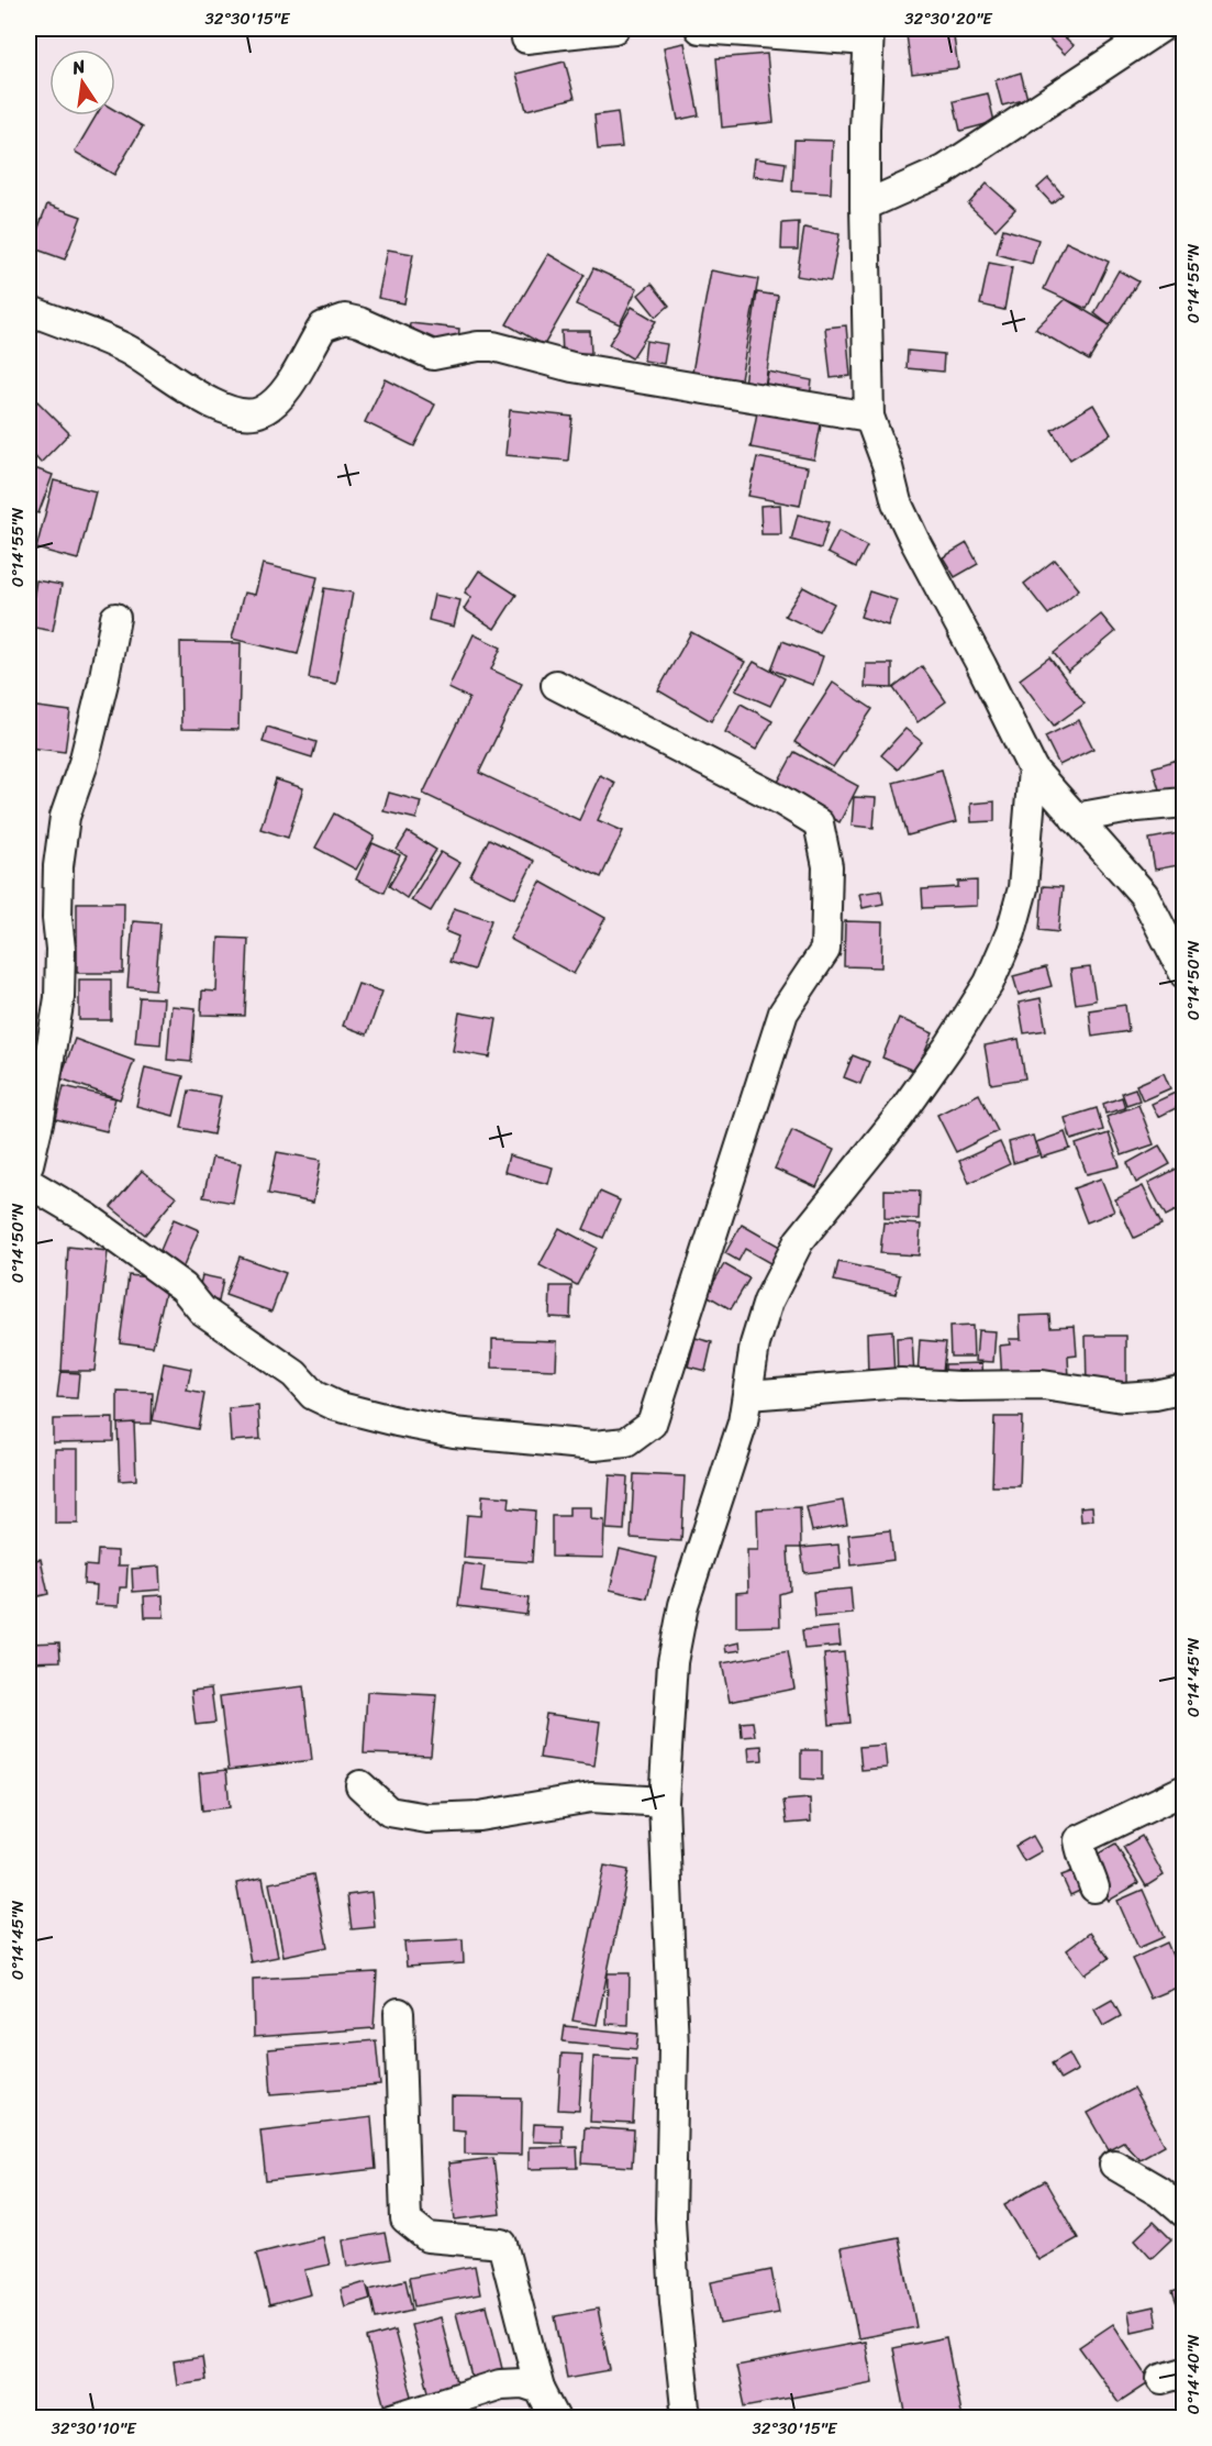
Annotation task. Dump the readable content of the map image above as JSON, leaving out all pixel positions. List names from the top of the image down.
{
  "north": "top",
  "coordinates": [
    "32°30'15\"E",
    "32°30'20\"E",
    "0°14'55\"N",
    "0°14'50\"N",
    "0°14'45\"N",
    "0°14'40\"N",
    "32°30'10\"E"
  ]
}
